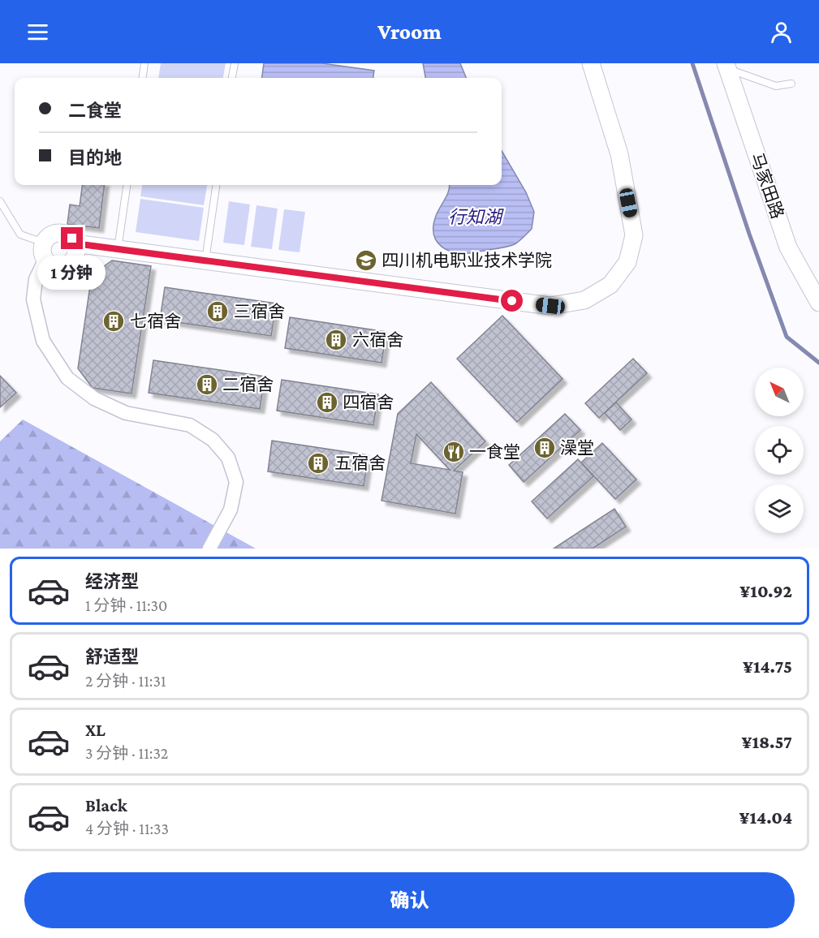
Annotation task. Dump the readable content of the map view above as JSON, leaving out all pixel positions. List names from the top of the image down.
{
  "streets": {
    "street": ["马家田路"]
  },
  "water": ["行知湖"],
  "places": {
    "school or university": ["四川机电职业技术学院"],
    "building": [
      "三宿舍",
      "七宿舍",
      "六宿舍",
      "二宿舍",
      "四宿舍",
      "澡堂",
      "五宿舍"
    ],
    "restaurant": ["一食堂"]
  },
  "north": "top left",
  "page": {
    "header": "Vroom",
    "banner": ["二食堂", "目的地"],
    "bubble": "1 分钟",
    "list": [
      {
        "name": "经济型",
        "note": "1 分钟 · 11:30",
        "value": "¥10.92"
      },
      {
        "name": "舒适型",
        "note": "2 分钟 · 11:31",
        "value": "¥14.75"
      },
      {
        "name": "XL",
        "note": "3 分钟 · 11:32",
        "value": "¥18.57"
      },
      {
        "name": "Black",
        "note": "4 分钟 · 11:33",
        "value": "¥14.04"
      }
    ],
    "buttons": "确认"
  }
}
